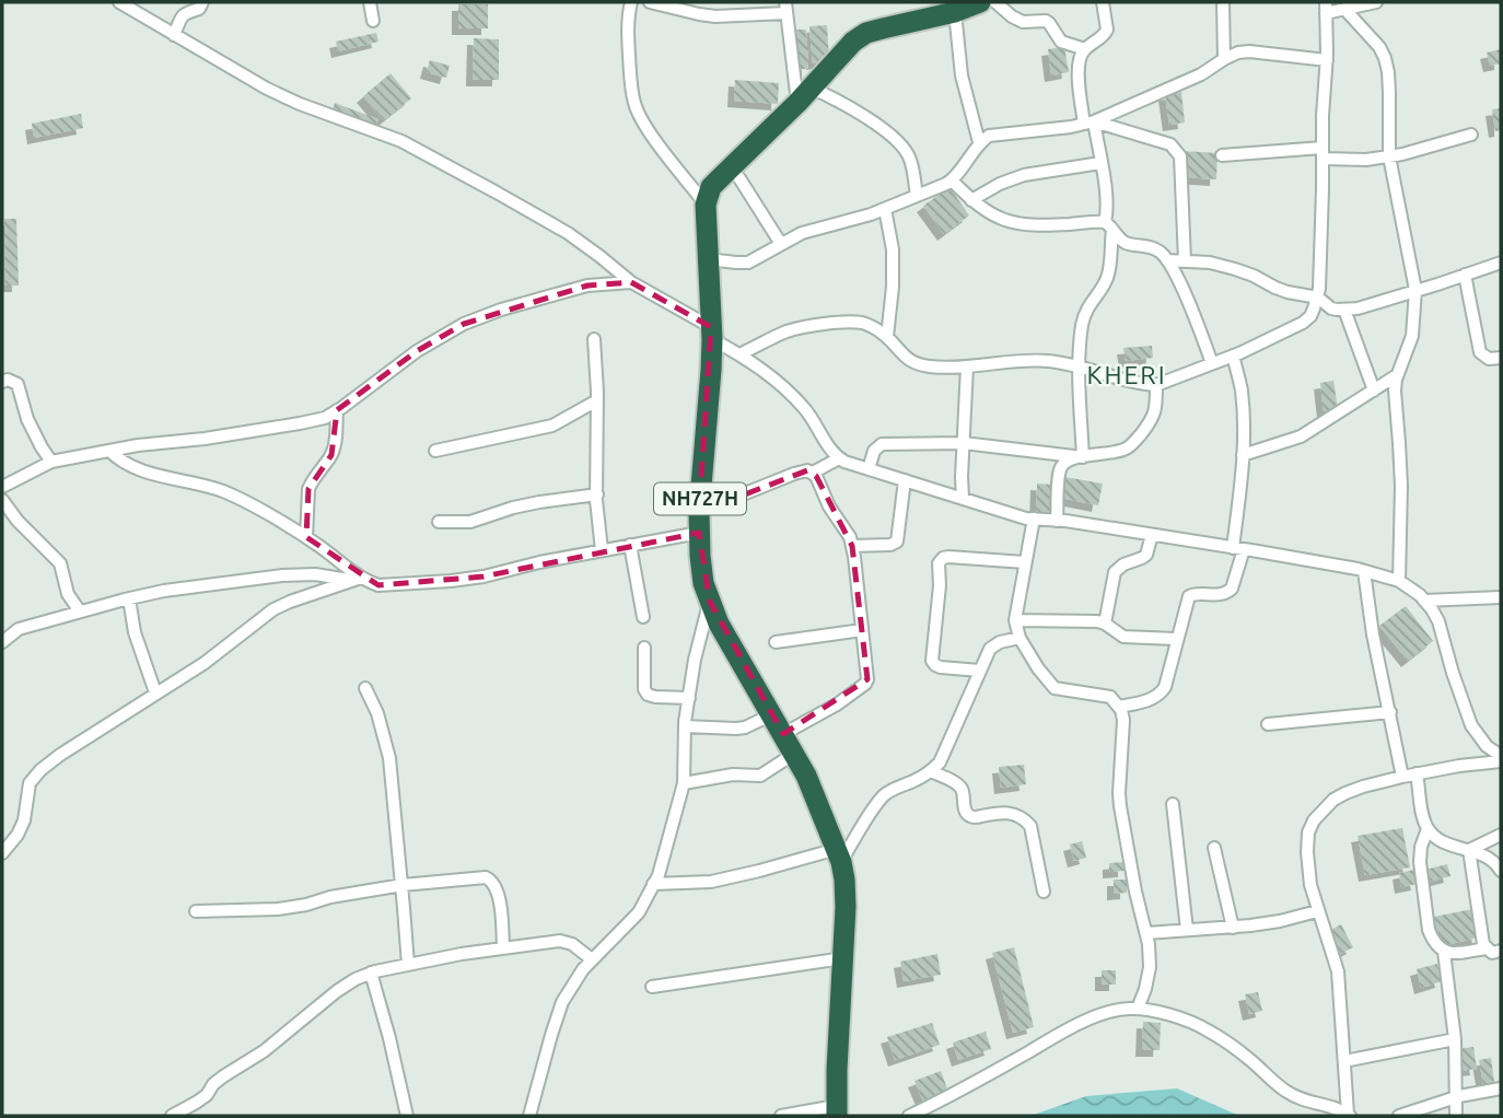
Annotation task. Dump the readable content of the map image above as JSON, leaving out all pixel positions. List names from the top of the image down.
{
  "streets": {
    "highway": ["NH727H"]
  },
  "districts": ["KHERI"]
}
